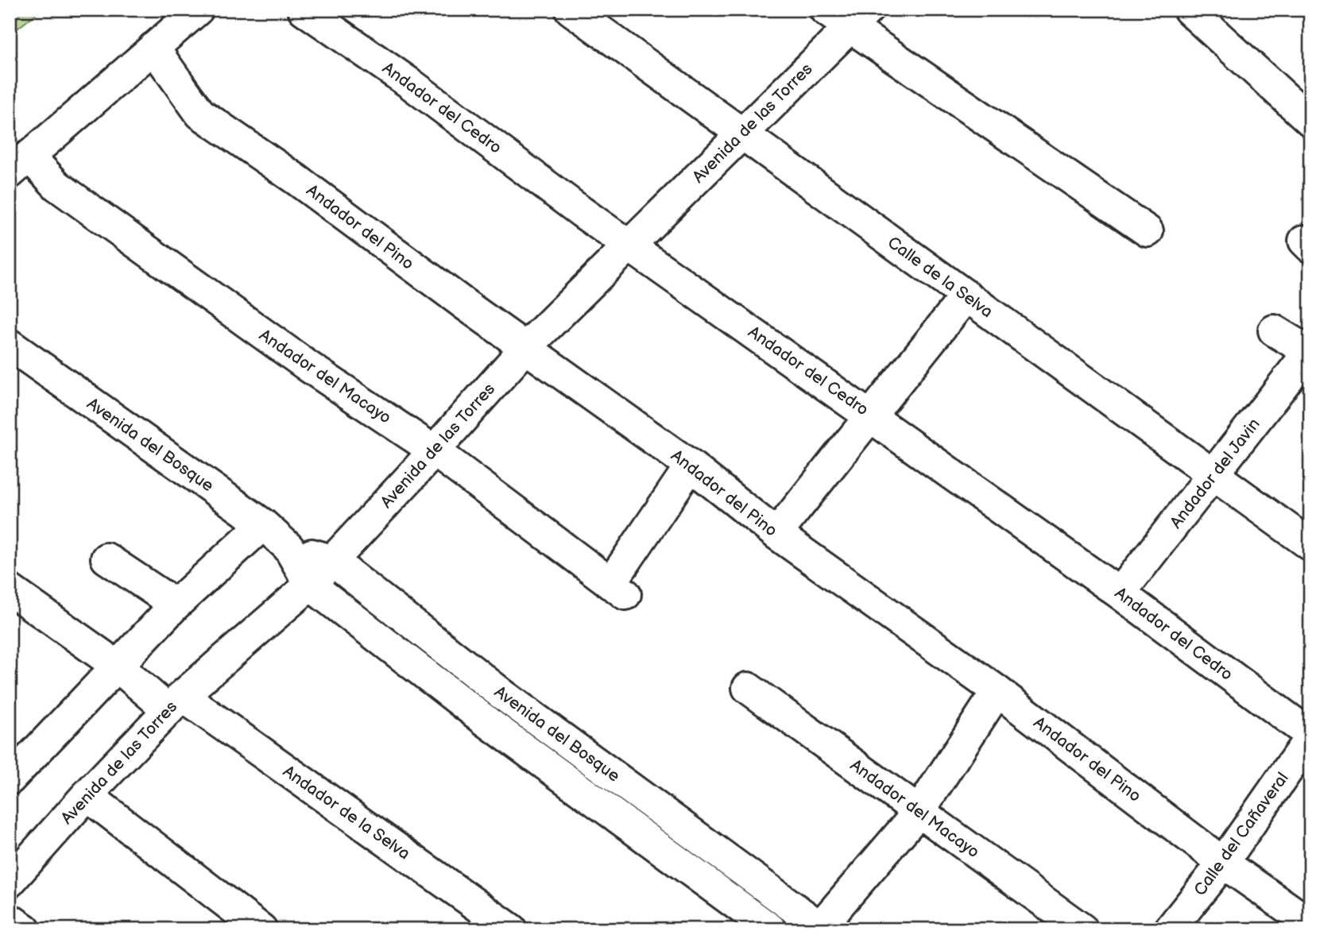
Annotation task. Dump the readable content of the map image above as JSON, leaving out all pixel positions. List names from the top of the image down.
{
  "streets": {
    "street": [
      "Andador del Cedro",
      "Avenida de las Torres",
      "Andador del Pino",
      "Calle de la Selva",
      "Andador del Macayo",
      "Avenida del Bosque",
      "Andador del Javin",
      "Andador de la Selva",
      "Calle del Cañaveral"
    ]
  },
  "crossings": [
    ["Andador del Cedro", "Avenida de las Torres"],
    ["Andador del Cedro", "Andador del Javin"],
    ["Andador del Cedro", "Calle del Cañaveral"],
    ["Avenida de las Torres", "Andador del Pino"],
    ["Avenida de las Torres", "Calle de la Selva"],
    ["Avenida de las Torres", "Andador del Macayo"],
    ["Avenida de las Torres", "Avenida del Bosque"],
    ["Avenida de las Torres", "Andador de la Selva"],
    ["Andador del Pino", "Andador del Macayo"],
    ["Andador del Pino", "Calle del Cañaveral"],
    ["Calle de la Selva", "Andador del Javin"]
  ]
}
